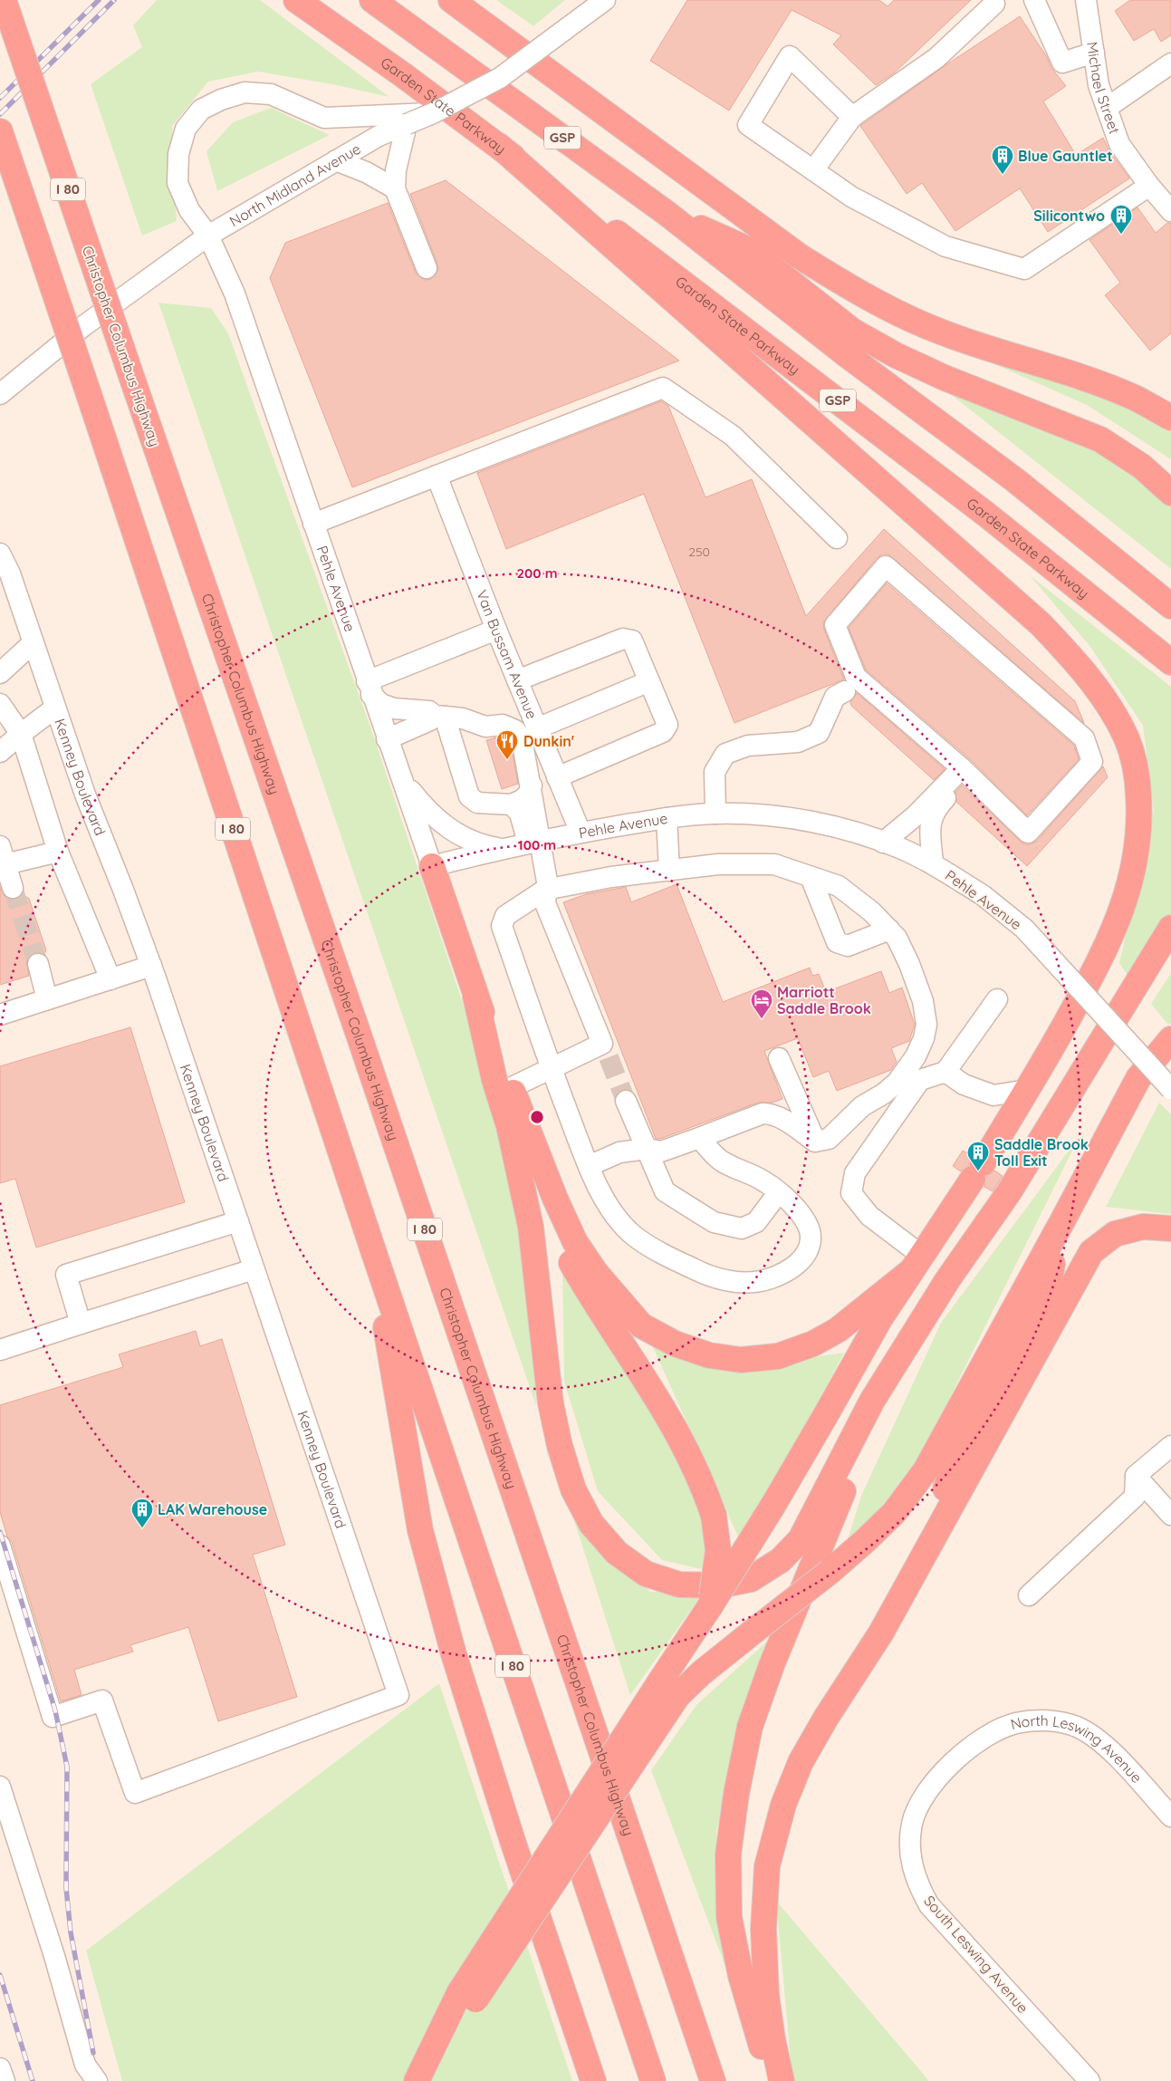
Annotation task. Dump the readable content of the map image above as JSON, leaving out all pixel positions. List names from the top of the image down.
{
  "streets": {
    "highway": [
      "Garden State Parkway",
      "GSP",
      "I 80",
      "Christopher Columbus Highway"
    ],
    "street": [
      "Michael Street",
      "North Midland Avenue",
      "Pehle Avenue",
      "Van Bussam Avenue",
      "Kenney Boulevard",
      "North Leswing Avenue",
      "South Leswing Avenue"
    ]
  },
  "crossings": [
    ["North Midland Avenue", "Pehle Avenue"],
    ["Pehle Avenue", "Van Bussam Avenue"],
    ["North Leswing Avenue", "South Leswing Avenue"]
  ],
  "places": {
    "building": [
      "Blue Gauntlet",
      "Silicontwo",
      "Saddle Brook Toll Exit",
      "LAK Warehouse"
    ],
    "restaurant": ["Dunkin'"],
    "hotel": ["Marriott Saddle Brook"]
  },
  "house_numbers": ["250"],
  "rings": ["200 m", "100 m"]
}
